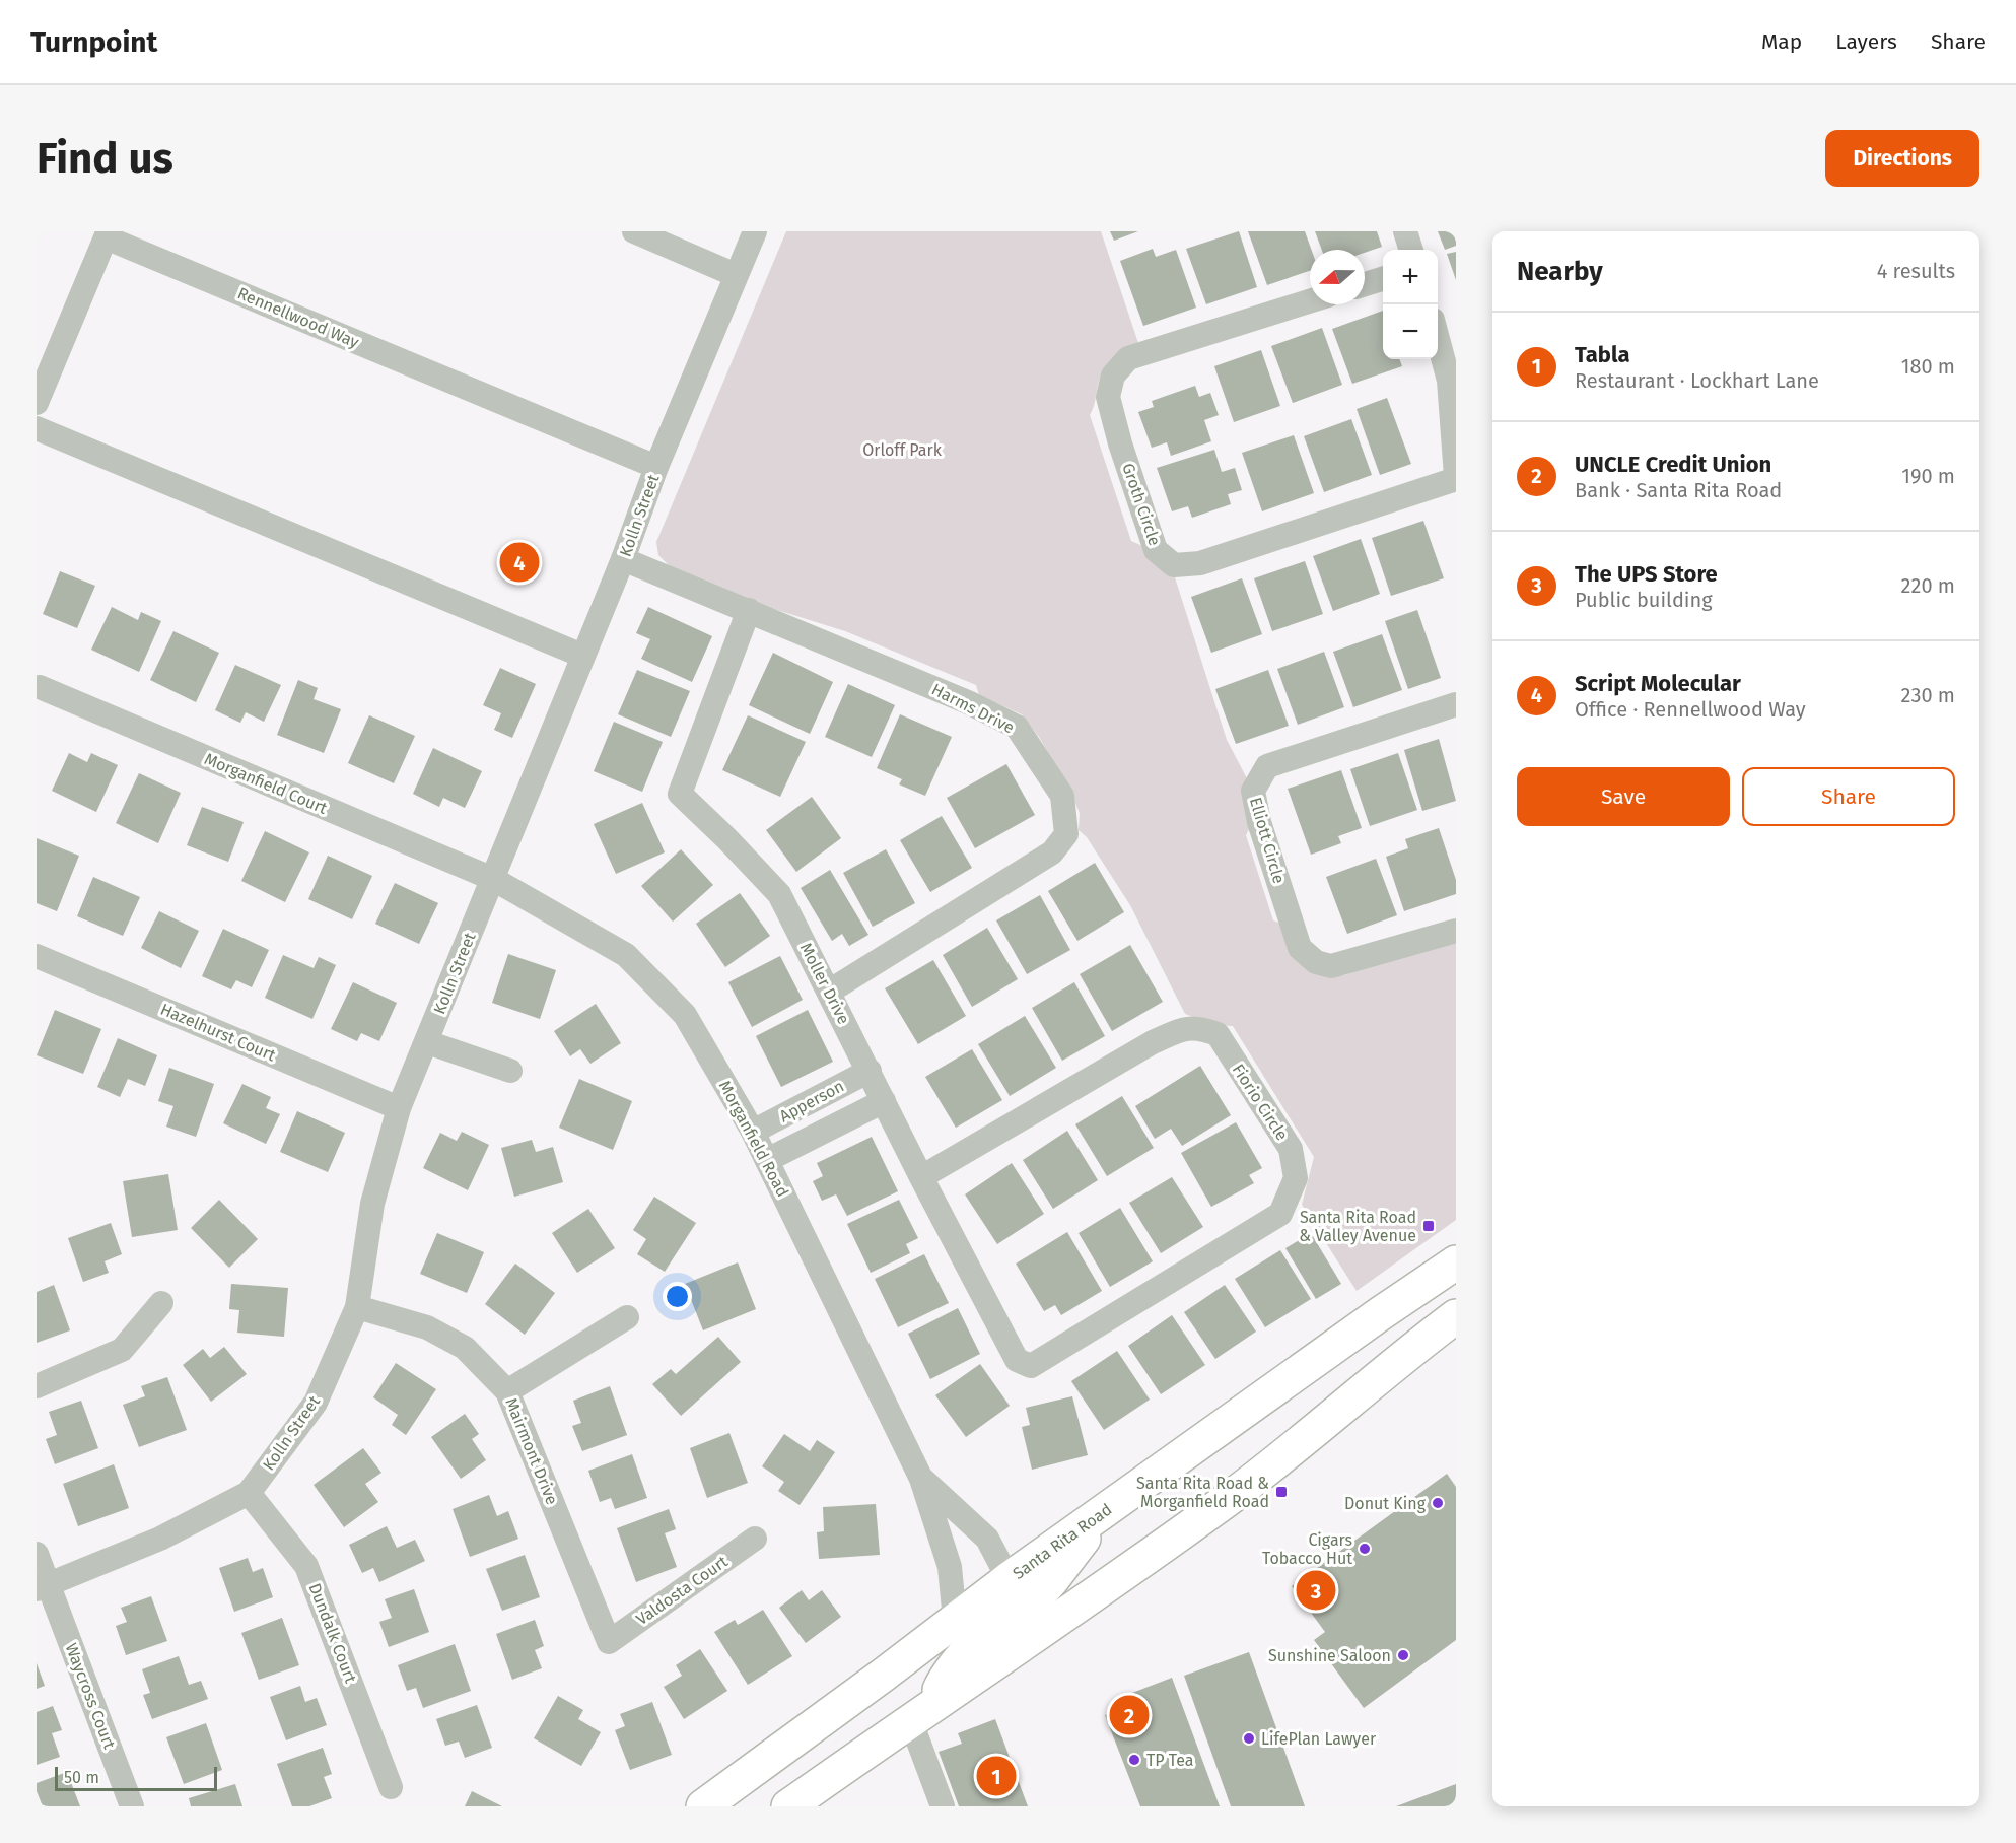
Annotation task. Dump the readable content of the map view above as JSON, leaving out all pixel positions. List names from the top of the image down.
{
  "streets": {
    "main road": ["Santa Rita Road"],
    "street": [
      "Rennellwood Way",
      "Groth Circle",
      "Kolln Street",
      "Harms Drive",
      "Morganfield Court",
      "Elliott Circle",
      "Moller Drive",
      "Hazelhurst Court",
      "Apperson",
      "Fiorio Circle",
      "Morganfield Road",
      "Mairmont Drive",
      "Valdosta Court",
      "Dundalk Court",
      "Waycross Court"
    ]
  },
  "crossings": [
    ["Rennellwood Way", "Kolln Street"],
    ["Kolln Street", "Harms Drive"],
    ["Kolln Street", "Morganfield Court"],
    ["Kolln Street", "Hazelhurst Court"],
    ["Kolln Street", "Morganfield Road"],
    ["Kolln Street", "Mairmont Drive"],
    ["Kolln Street", "Dundalk Court"],
    ["Kolln Street", "Waycross Court"],
    ["Harms Drive", "Moller Drive"],
    ["Morganfield Court", "Morganfield Road"],
    ["Moller Drive", "Apperson"],
    ["Moller Drive", "Fiorio Circle"],
    ["Apperson", "Morganfield Road"],
    ["Morganfield Road", "Santa Rita Road"],
    ["Mairmont Drive", "Valdosta Court"]
  ],
  "parks": ["Orloff Park"],
  "places": {
    "transit": ["Santa Rita Road & Valley Avenue", "Santa Rita Road & Morganfield Road"],
    "other": [
      "Donut King",
      "Cigars Tobacco Hut",
      "Sunshine Saloon",
      "LifePlan Lawyer",
      "TP Tea"
    ]
  },
  "scale_bar": "50 m",
  "north": "left",
  "page": {
    "header": "Turnpoint",
    "nav": ["Map", "Layers", "Share"],
    "buttons": [
      "Directions",
      ["Save", "Share"]
    ],
    "title": "Find us",
    "heading": ["Nearby", "4 results"],
    "map_buttons": ["+", "−"],
    "list": [
      {
        "mark": "1",
        "name": "Tabla",
        "note": "Restaurant · Lockhart Lane",
        "value": "180 m"
      },
      {
        "mark": "2",
        "name": "UNCLE Credit Union",
        "note": "Bank · Santa Rita Road",
        "value": "190 m"
      },
      {
        "mark": "3",
        "name": "The UPS Store",
        "note": "Public building",
        "value": "220 m"
      },
      {
        "mark": "4",
        "name": "Script Molecular",
        "note": "Office · Rennellwood Way",
        "value": "230 m"
      }
    ],
    "pins": [
      "4",
      "3",
      "2",
      "1"
    ],
    "scale": "50 m"
  }
}
